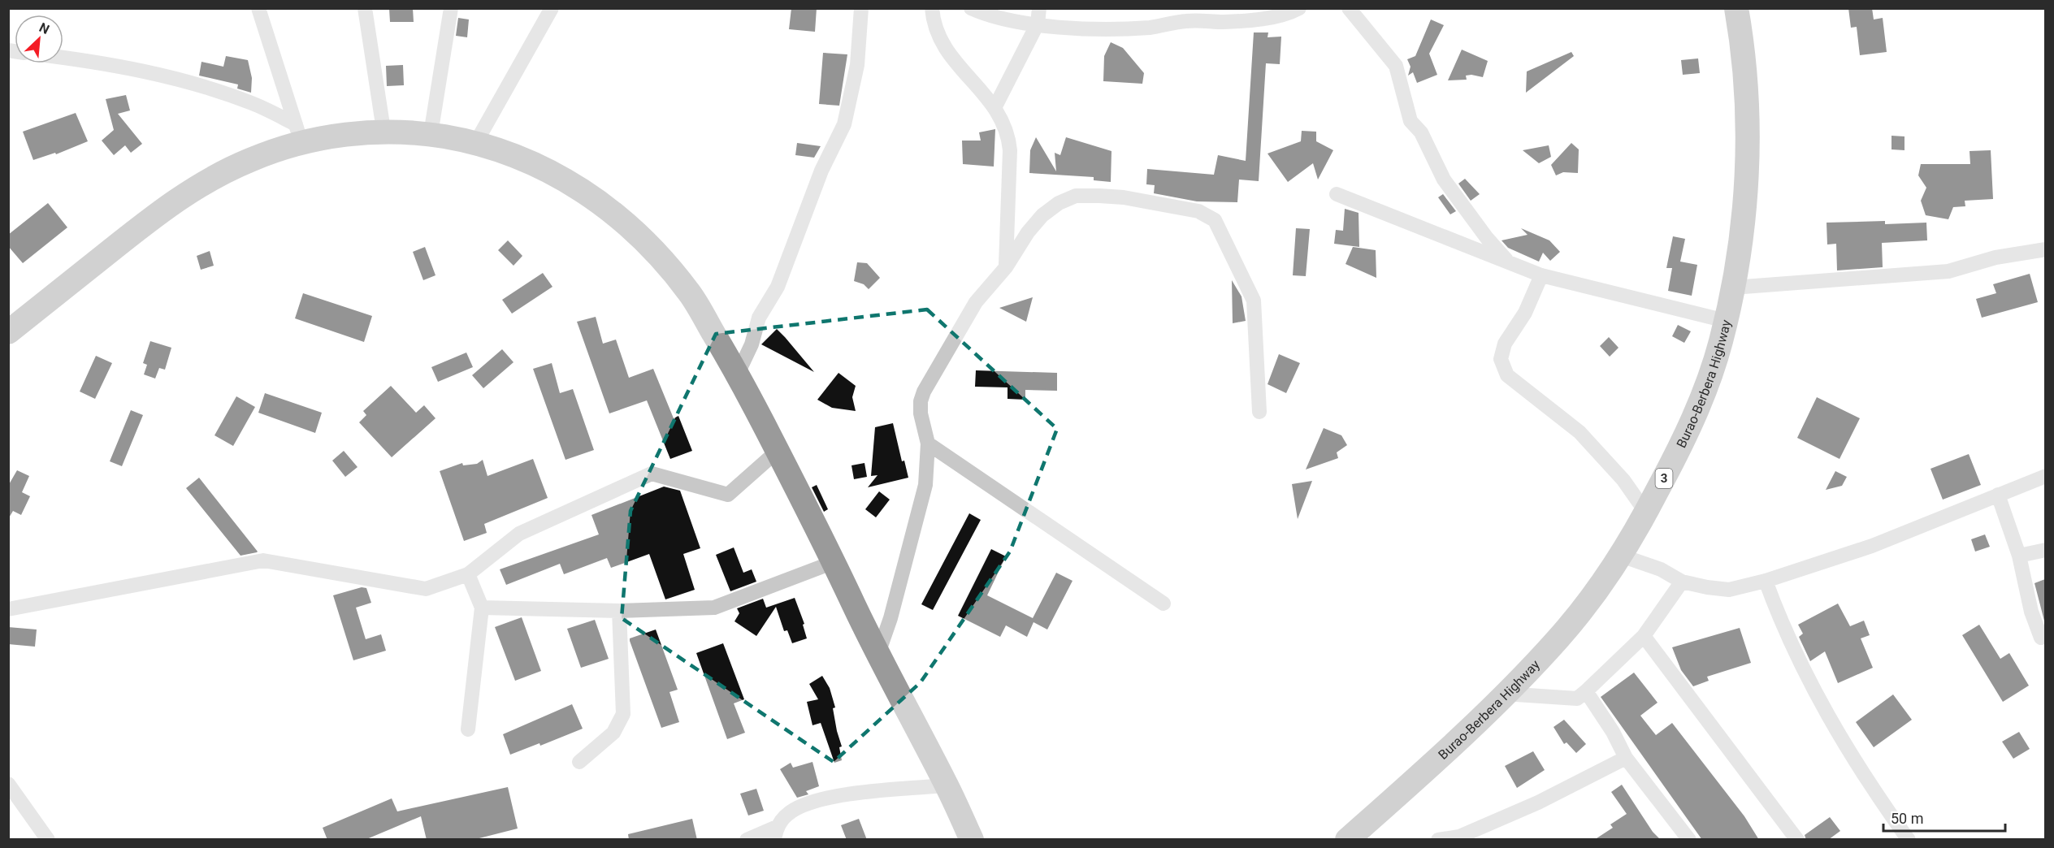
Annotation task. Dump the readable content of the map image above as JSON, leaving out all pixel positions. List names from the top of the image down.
{
  "streets": {
    "highway": ["Burao-Berbera Highway", "3"]
  },
  "scale_bar": "50 m",
  "north": "top right"
}
